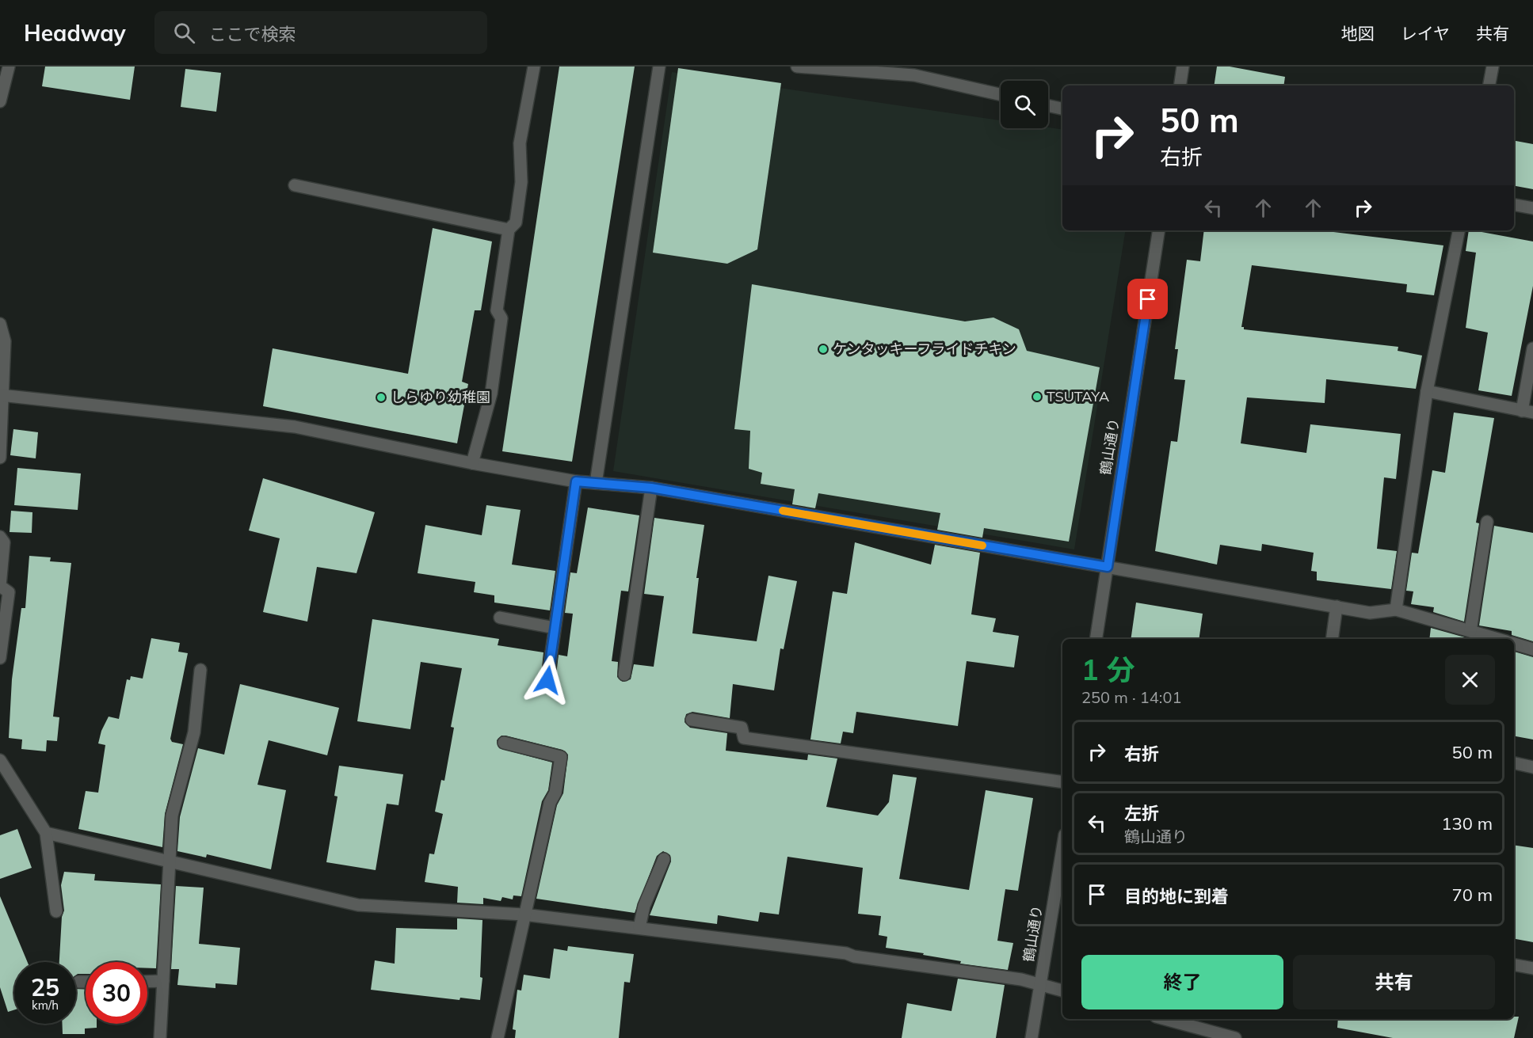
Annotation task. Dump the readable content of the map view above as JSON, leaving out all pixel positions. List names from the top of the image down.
{
  "streets": {
    "street": ["鶴山通り"]
  },
  "places": ["ケンタッキーフライドチキン", "TSUTAYA", "しらゆり幼稚園"],
  "page": {
    "header": "Headway",
    "search": "ここで検索",
    "nav": ["地図", "レイヤ", "共有"],
    "turn": ["50 m", "右折"],
    "heading": ["1 分", "250 m · 14:01"],
    "list": [
      {
        "name": "右折",
        "value": "50 m"
      },
      {
        "name": "左折",
        "note": "鶴山通り",
        "value": "130 m"
      },
      {
        "name": "目的地に到着",
        "value": "70 m"
      }
    ],
    "buttons": ["終了", "共有"],
    "speed": "25 km/h",
    "limit": "30"
  }
}
